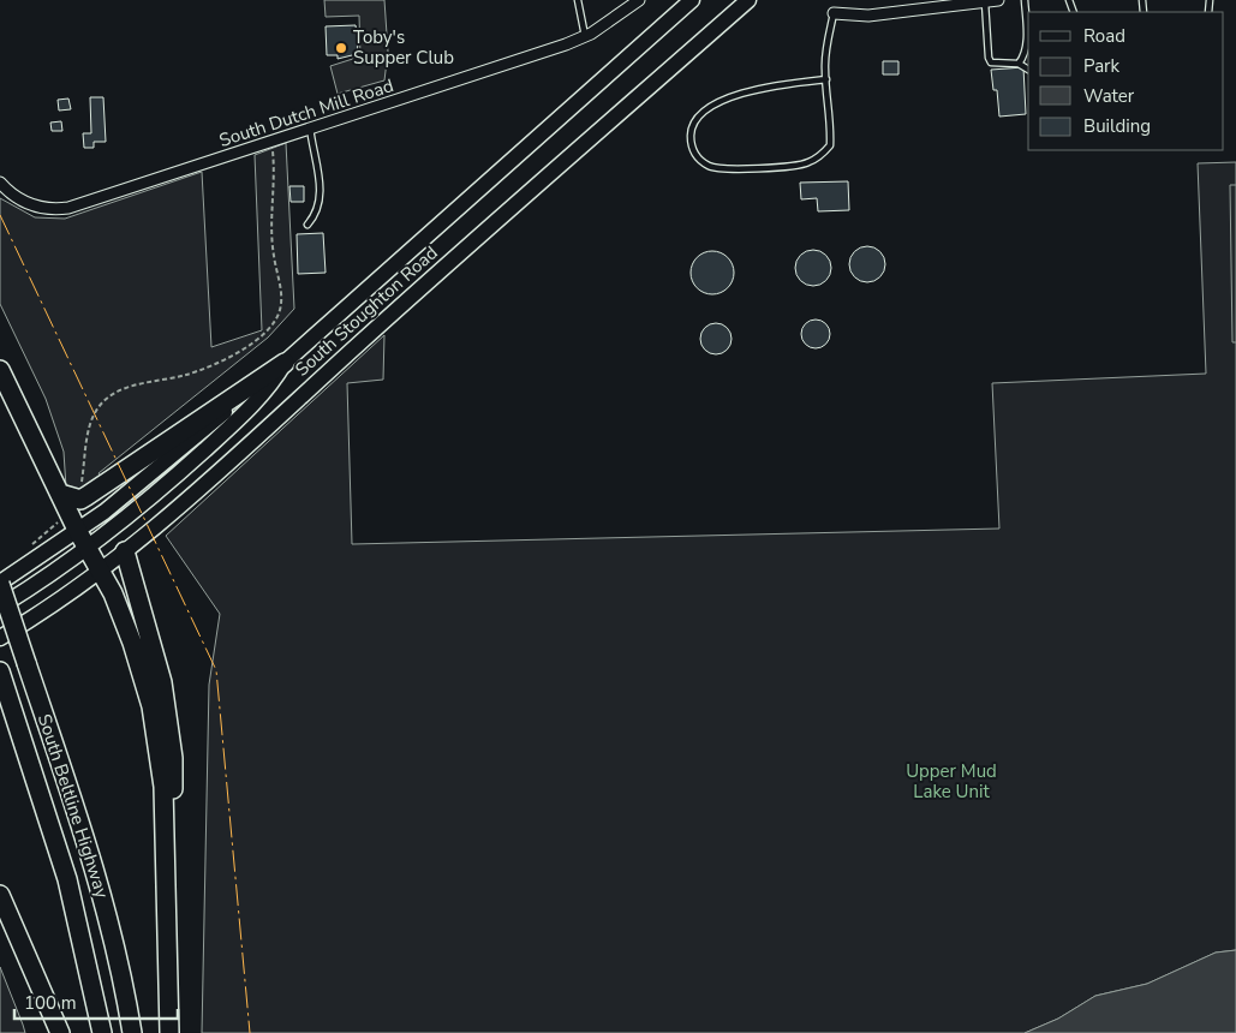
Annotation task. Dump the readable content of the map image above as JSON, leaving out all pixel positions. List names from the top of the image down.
{
  "streets": {
    "highway": ["South Beltline Highway"],
    "main road": ["South Stoughton Road"],
    "street": ["South Dutch Mill Road"]
  },
  "crossings": [
    ["South Stoughton Road", "South Beltline Highway"]
  ],
  "parks": ["Upper Mud Lake Unit"],
  "places": ["Toby's Supper Club"],
  "legend": [
    "Road",
    "Park",
    "Water",
    "Building"
  ],
  "scale_bar": "100 m"
}
